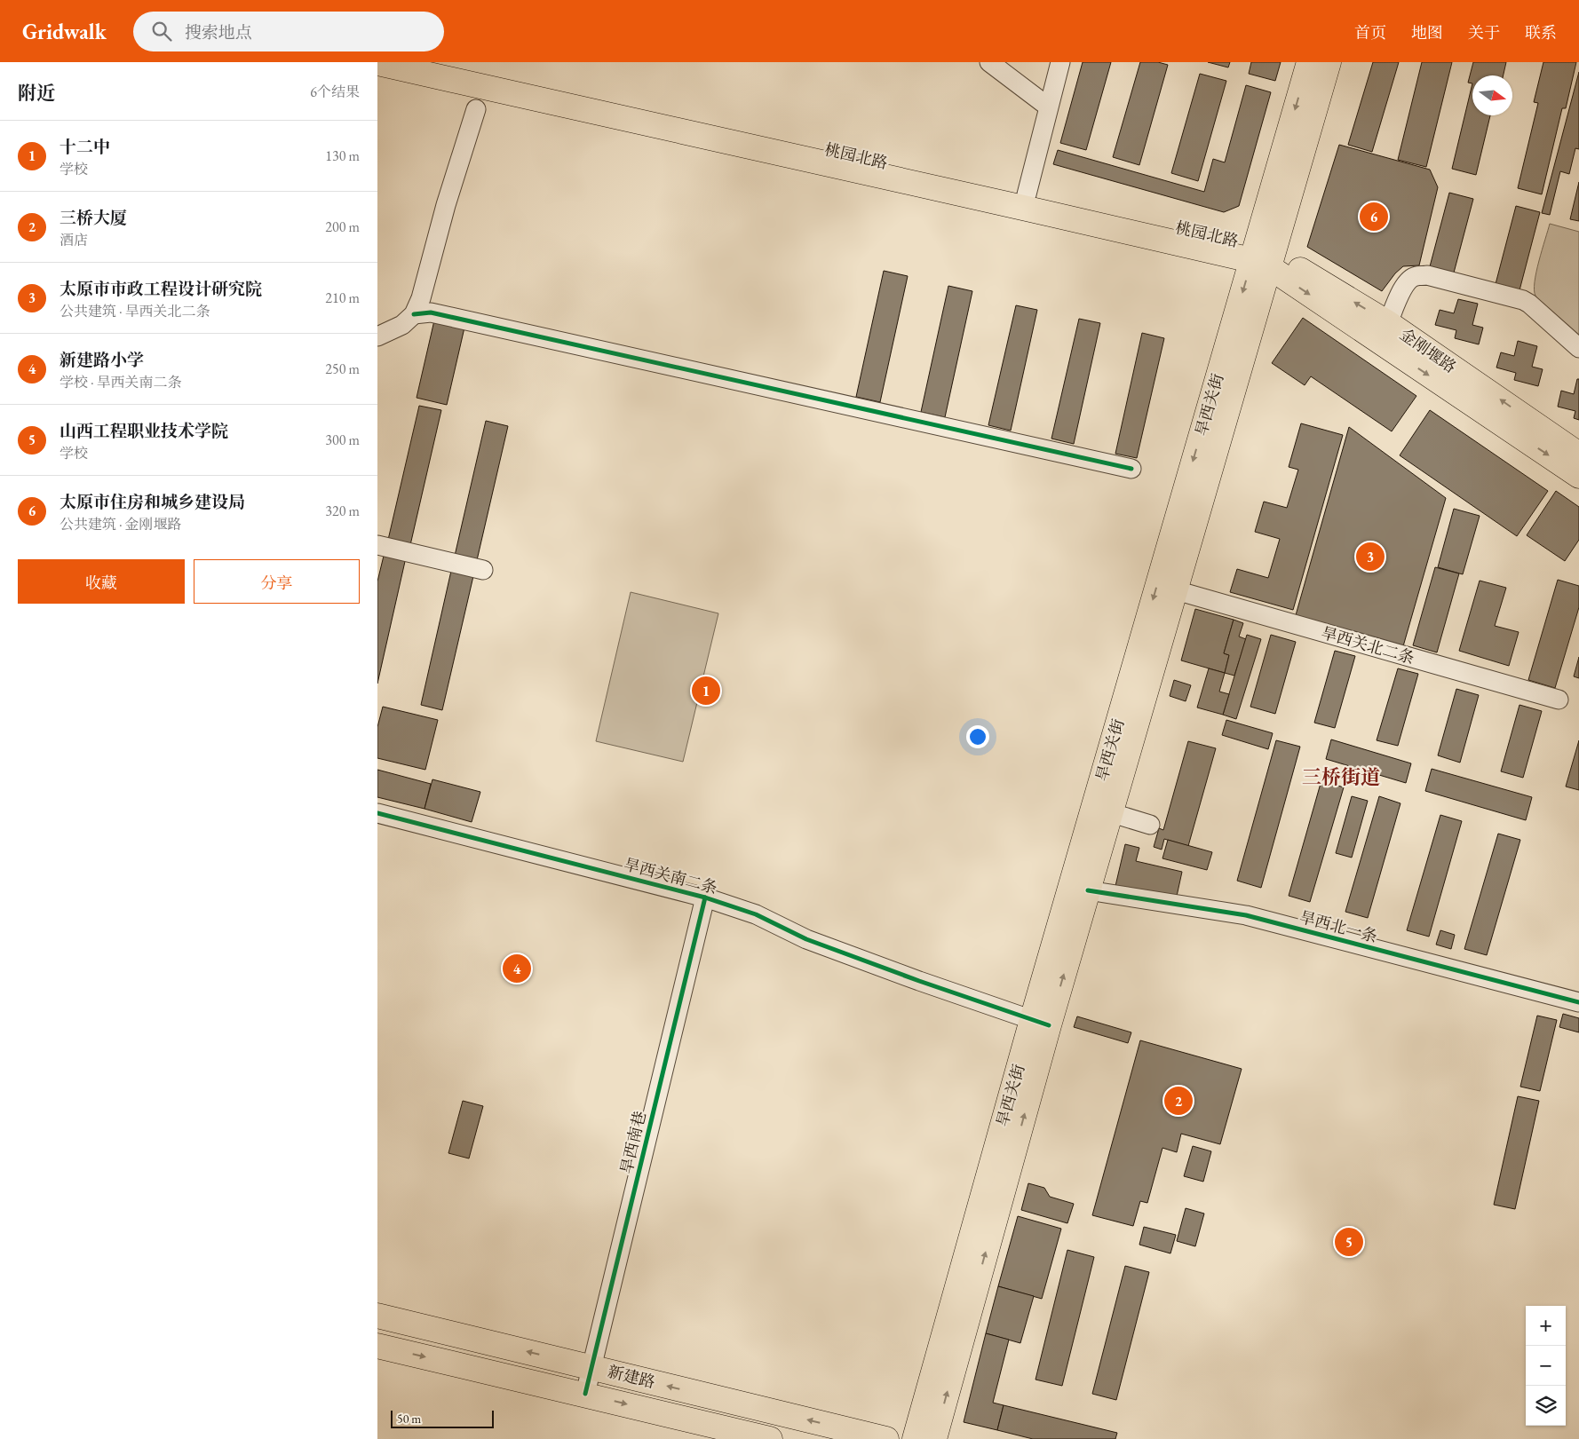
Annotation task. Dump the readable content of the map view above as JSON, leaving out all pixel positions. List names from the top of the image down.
{
  "streets": {
    "main road": [
      "桃园北路",
      "金刚堰路",
      "旱西关街",
      "新建路"
    ],
    "street": [
      "旱西关北二条",
      "旱西关南二条",
      "旱西北一条",
      "旱西南巷"
    ]
  },
  "crossings": [
    ["桃园北路", "金刚堰路"],
    ["桃园北路", "旱西关街"],
    ["金刚堰路", "旱西关街"],
    ["旱西关街", "旱西关北二条"],
    ["旱西关街", "旱西关南二条"],
    ["旱西关街", "旱西北一条"],
    ["旱西关南二条", "旱西南巷"],
    ["旱西南巷", "新建路"]
  ],
  "districts": ["三桥街道"],
  "scale_bar": "50 m",
  "north": "right",
  "page": {
    "header": "Gridwalk",
    "search": "搜索地点",
    "nav": [
      "首页",
      "地图",
      "关于",
      "联系"
    ],
    "heading": ["附近", "6个结果"],
    "list": [
      {
        "mark": "1",
        "name": "十二中",
        "note": "学校",
        "value": "130 m"
      },
      {
        "mark": "2",
        "name": "三桥大厦",
        "note": "酒店",
        "value": "200 m"
      },
      {
        "mark": "3",
        "name": "太原市市政工程设计研究院",
        "note": "公共建筑 · 旱西关北二条",
        "value": "210 m"
      },
      {
        "mark": "4",
        "name": "新建路小学",
        "note": "学校 · 旱西关南二条",
        "value": "250 m"
      },
      {
        "mark": "5",
        "name": "山西工程职业技术学院",
        "note": "学校",
        "value": "300 m"
      },
      {
        "mark": "6",
        "name": "太原市住房和城乡建设局",
        "note": "公共建筑 · 金刚堰路",
        "value": "320 m"
      }
    ],
    "pins": [
      "6",
      "3",
      "1",
      "4",
      "2",
      "5"
    ],
    "buttons": ["收藏", "分享"],
    "map_buttons": ["+", "−"],
    "scale": "50 m"
  }
}
